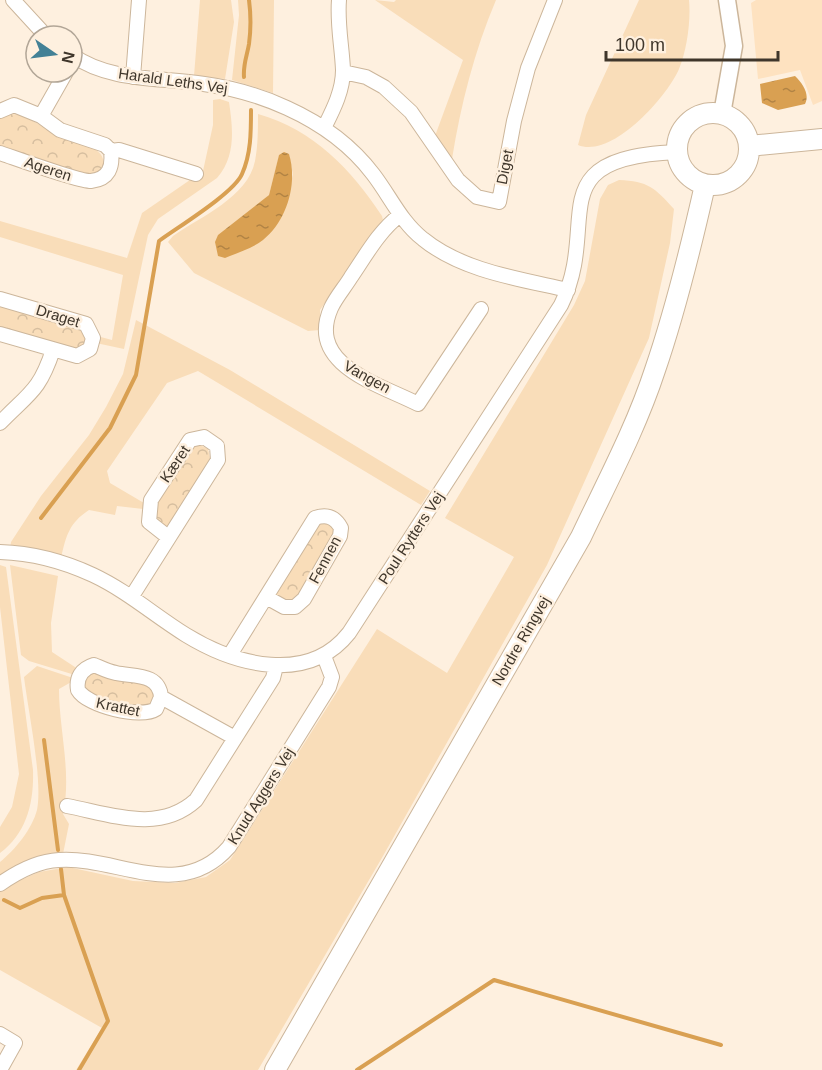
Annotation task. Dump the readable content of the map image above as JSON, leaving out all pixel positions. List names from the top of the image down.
{
  "streets": {
    "main road": ["Nordre Ringvej"],
    "street": [
      "Harald Leths Vej",
      "Diget",
      "Ageren",
      "Draget",
      "Vangen",
      "Kæret",
      "Poul Rytters Vej",
      "Fennen",
      "Krattet",
      "Knud Aggers Vej"
    ]
  },
  "crossings": [
    ["Harald Leths Vej", "Vangen"],
    ["Harald Leths Vej", "Poul Rytters Vej"],
    ["Kæret", "Poul Rytters Vej"],
    ["Poul Rytters Vej", "Fennen"],
    ["Poul Rytters Vej", "Nordre Ringvej"],
    ["Poul Rytters Vej", "Knud Aggers Vej"]
  ],
  "scale_bar": "100 m",
  "north": "right"
}
